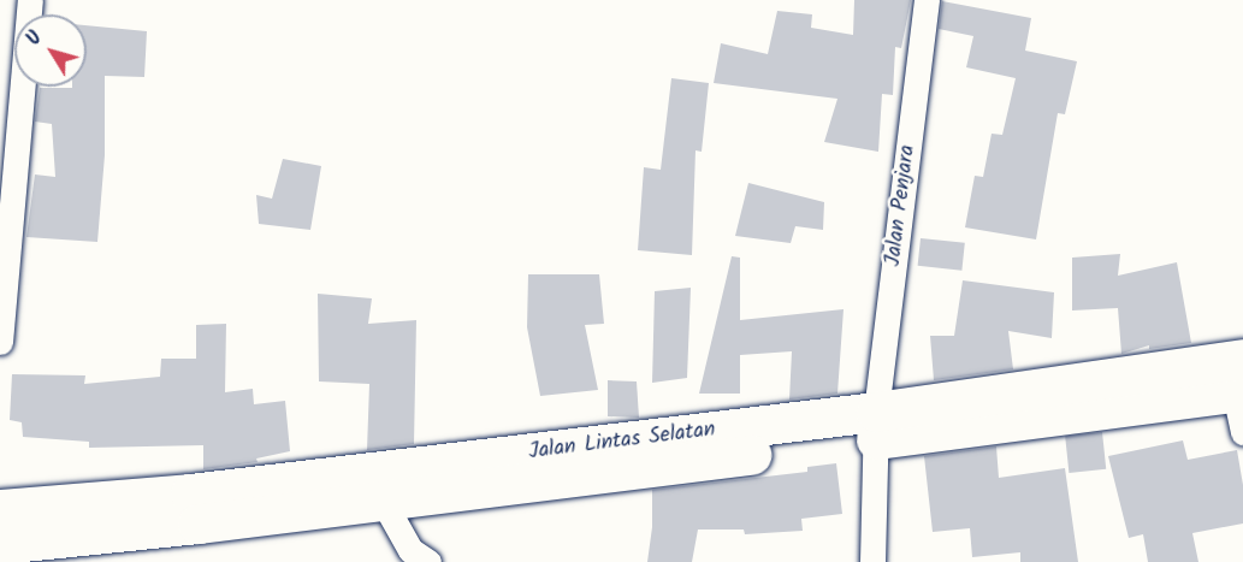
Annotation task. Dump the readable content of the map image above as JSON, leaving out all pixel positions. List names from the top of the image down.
{
  "streets": {
    "highway": ["Jalan Lintas Selatan"],
    "street": ["Jalan Penjara"]
  },
  "crossings": [
    ["Jalan Penjara", "Jalan Lintas Selatan"]
  ],
  "north": "top left"
}
